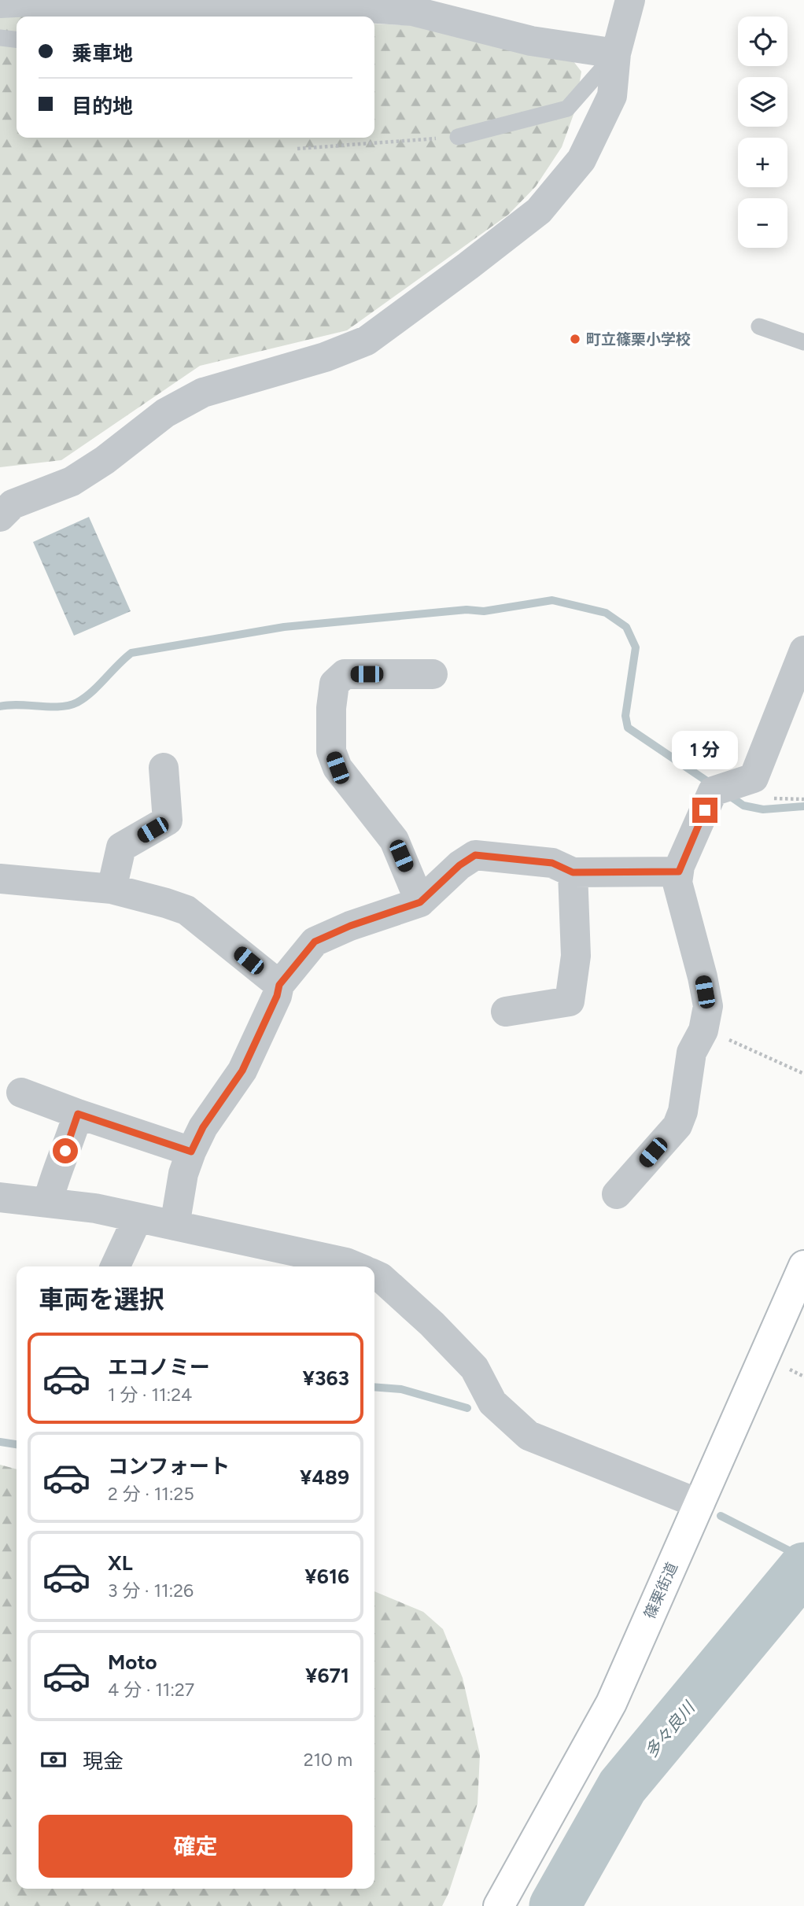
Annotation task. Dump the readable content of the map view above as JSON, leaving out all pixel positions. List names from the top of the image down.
{
  "streets": {
    "main road": ["篠栗街道"]
  },
  "water": ["多々良川"],
  "places": ["町立篠栗小学校"],
  "page": {
    "map_buttons": ["+", "−"],
    "banner": ["乗車地", "目的地"],
    "bubble": "1 分",
    "heading": "車両を選択",
    "list": [
      {
        "name": "エコノミー",
        "note": "1 分 · 11:24",
        "value": "¥363"
      },
      {
        "name": "コンフォート",
        "note": "2 分 · 11:25",
        "value": "¥489"
      },
      {
        "name": "XL",
        "note": "3 分 · 11:26",
        "value": "¥616"
      },
      {
        "name": "Moto",
        "note": "4 分 · 11:27",
        "value": "¥671"
      }
    ],
    "pay": ["現金", "210 m"],
    "buttons": "確定"
  }
}
